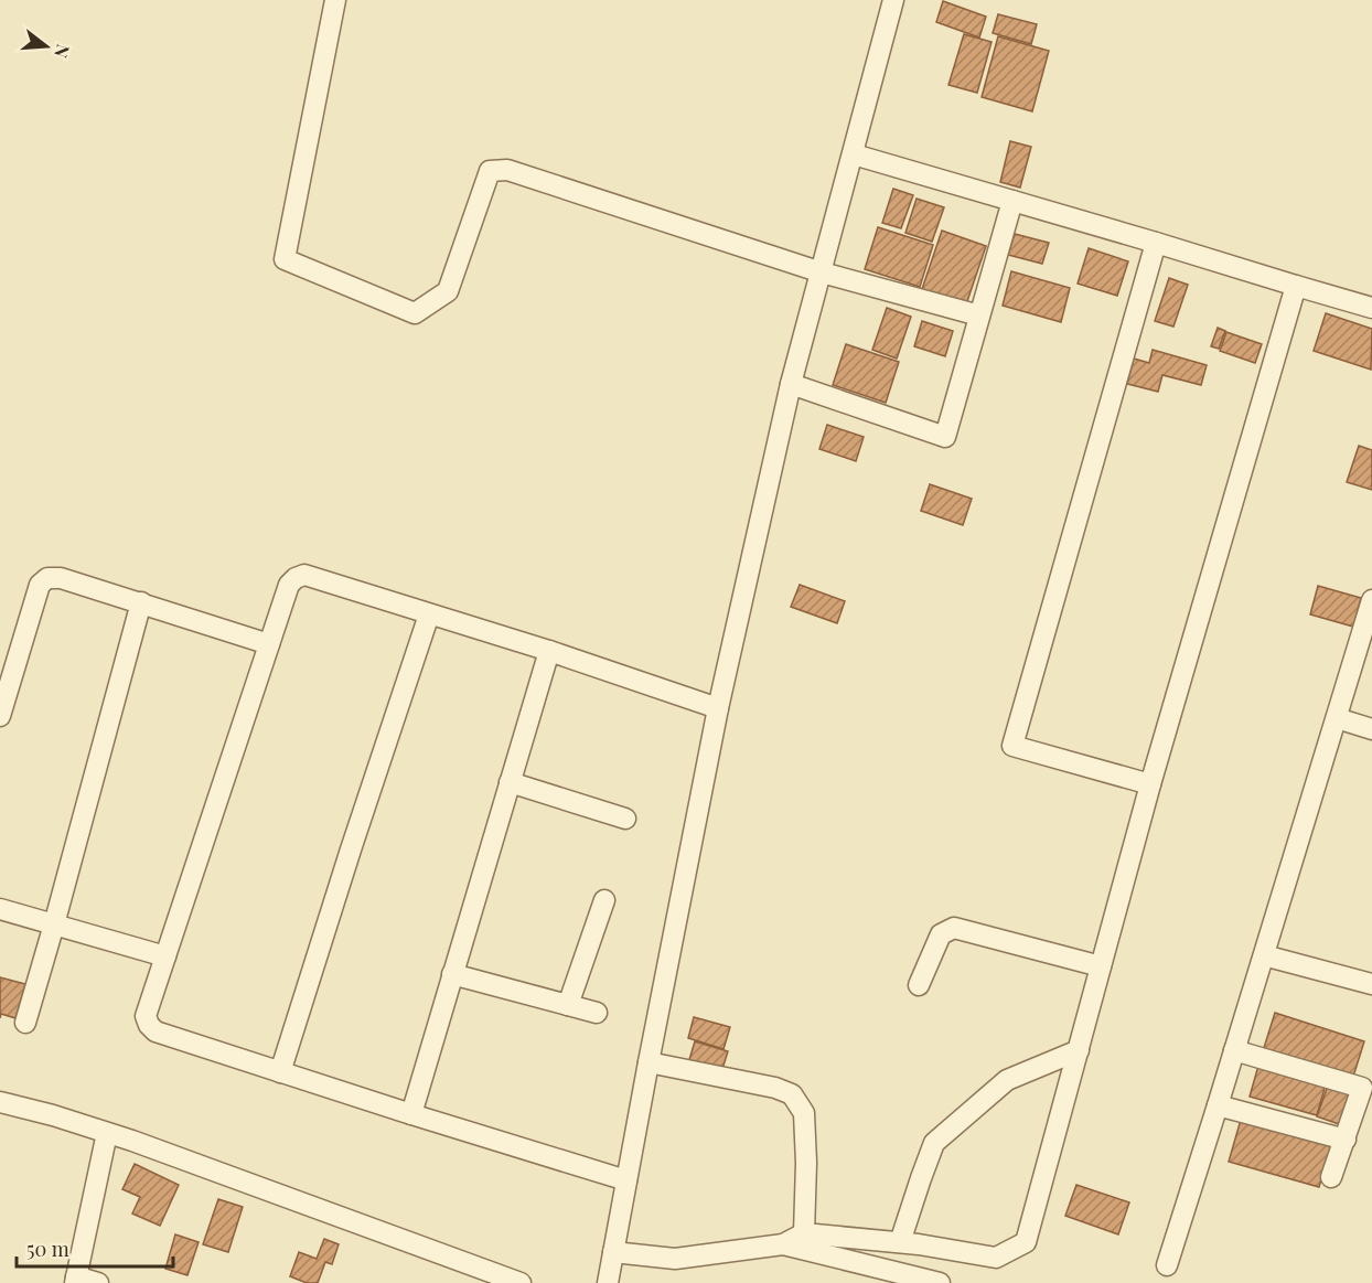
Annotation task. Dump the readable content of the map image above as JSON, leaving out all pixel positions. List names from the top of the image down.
{
  "scale_bar": "50 m",
  "north": "right"
}
